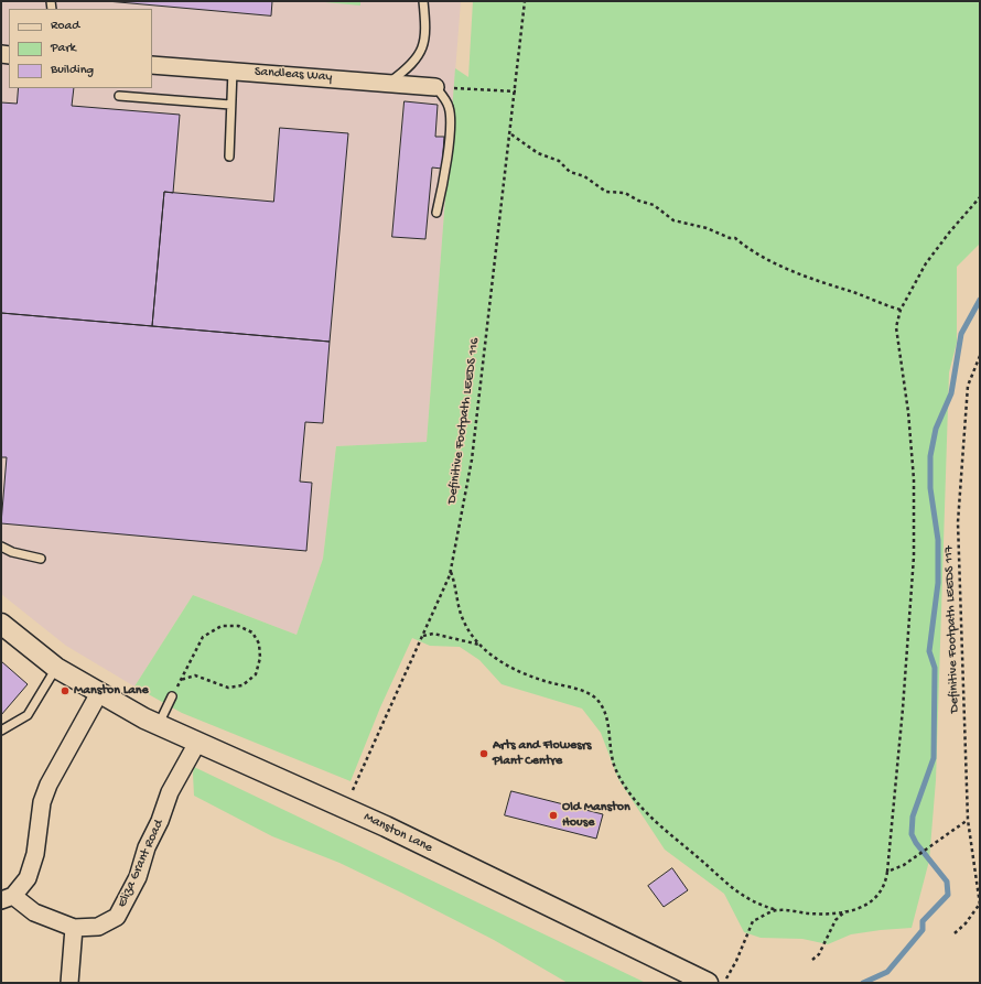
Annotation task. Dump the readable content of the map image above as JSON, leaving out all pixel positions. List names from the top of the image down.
{
  "streets": {
    "street": ["Sandleas Way", "Manston Lane", "Eliza Grant Road"],
    "path": ["Definitive Footpath LEEDS 116", "Definitive Footpath LEEDS 117"]
  },
  "crossings": [
    ["Definitive Footpath LEEDS 116", "Manston Lane"],
    ["Manston Lane", "Eliza Grant Road"]
  ],
  "places": ["Manston Lane", "Arts and Flowesrs Plant Centre", "Old Manston House"],
  "legend": ["Road", "Park", "Building"]
}
